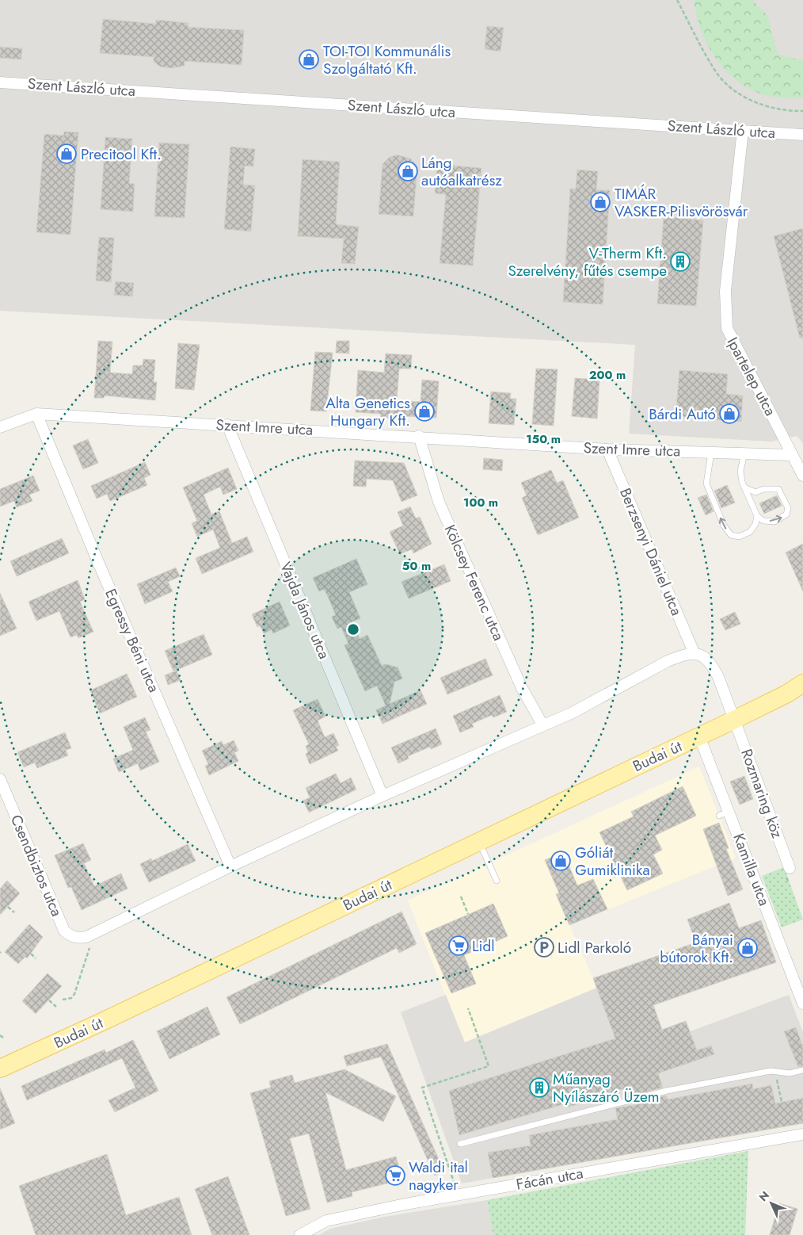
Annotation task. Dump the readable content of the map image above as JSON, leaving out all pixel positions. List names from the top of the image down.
{
  "streets": {
    "main road": ["Budai út"],
    "street": [
      "Szent László utca",
      "Ipartelep utca",
      "Szent Imre utca",
      "Berzsenyi Dániel utca",
      "Kölcsey Ferenc utca",
      "Vajda János utca",
      "Egressy Béni utca",
      "Rozmaring köz",
      "Csendbiztos utca",
      "Kamilla utca",
      "Fácán utca"
    ]
  },
  "crossings": [
    ["Szent László utca", "Ipartelep utca"],
    ["Ipartelep utca", "Szent Imre utca"],
    ["Szent Imre utca", "Berzsenyi Dániel utca"],
    ["Szent Imre utca", "Kölcsey Ferenc utca"],
    ["Szent Imre utca", "Vajda János utca"],
    ["Szent Imre utca", "Egressy Béni utca"],
    ["Budai út", "Rozmaring köz"],
    ["Budai út", "Kamilla utca"]
  ],
  "places": {
    "shop": [
      "TOI-TOI Kommunális Szolgáltató Kft.",
      "Precitool Kft.",
      "Láng autóalkatrész",
      "TIMÁR VASKER-Pilisvörösvár",
      "Alta Genetics Hungary Kft.",
      "Bárdi Autó",
      "Góliát Gumiklinika",
      "Bányai bútorok Kft."
    ],
    "building": ["V-Therm Kft. Szerelvény, fűtés csempe", "Műanyag Nyílászáró Üzem"],
    "supermarket": ["Lidl", "Waldi ital nagyker"],
    "parking": ["Lidl Parkoló"]
  },
  "north": "top left",
  "rings": [
    "200 m",
    "150 m",
    "100 m",
    "50 m"
  ]
}
